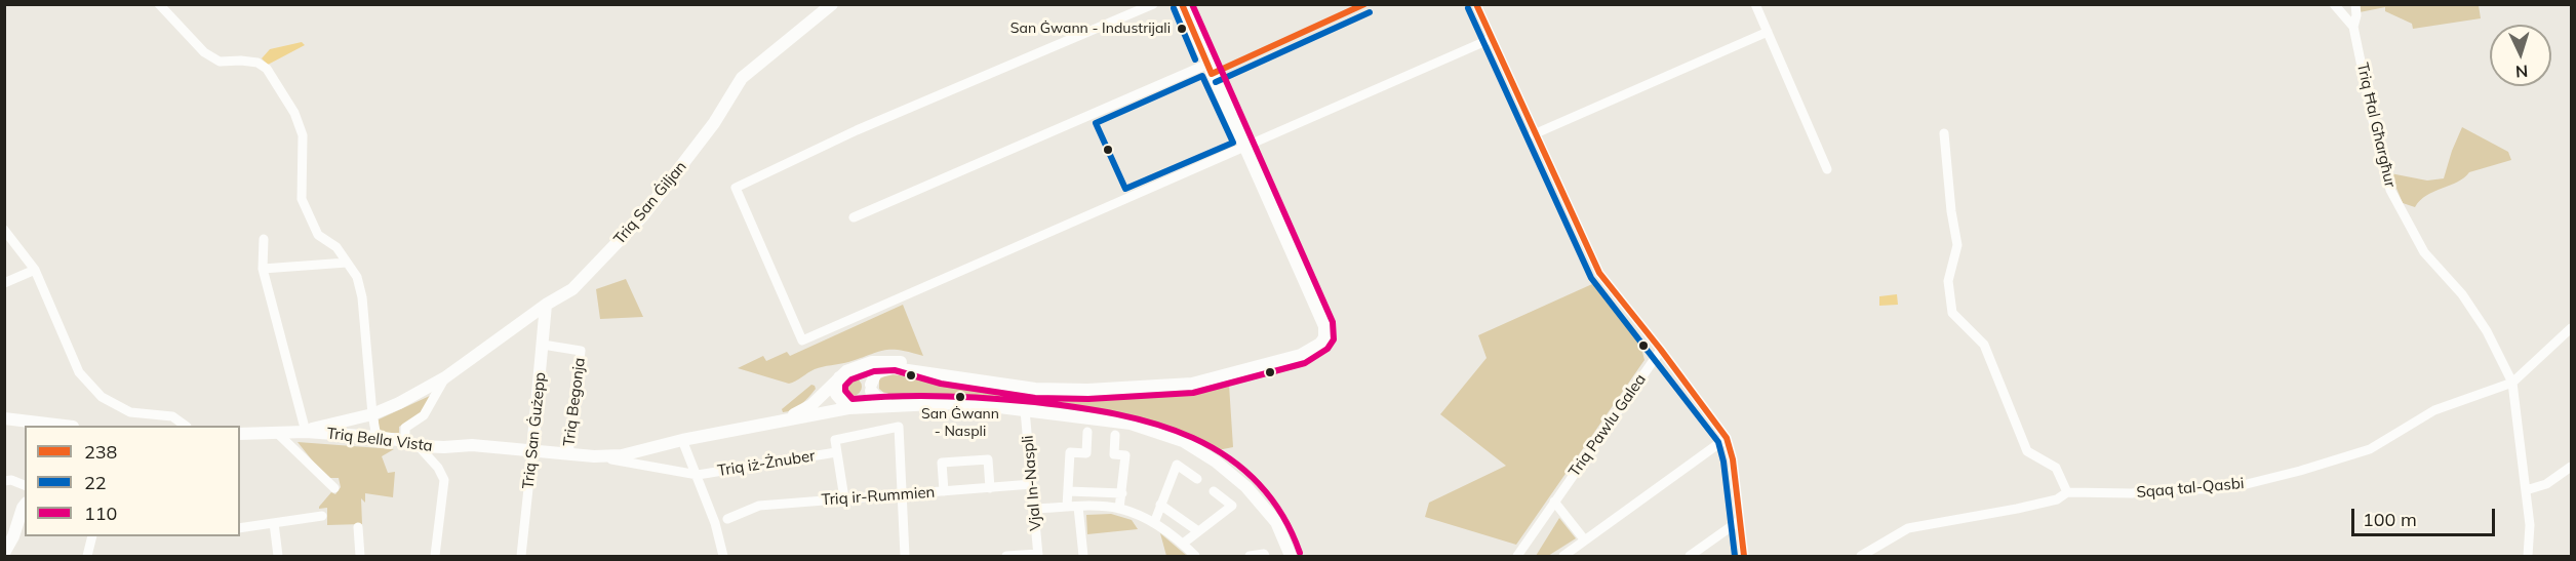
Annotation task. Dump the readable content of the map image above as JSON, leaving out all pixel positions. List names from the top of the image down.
{
  "streets": {
    "main road": ["Triq San Ġiljan", "Triq San Ġużepp", "Triq Bella Vista"],
    "street": [
      "Triq Ħal Għargħur",
      "Triq Begonja",
      "Triq Pawlu Galea",
      "Triq iż-Żnuber",
      "Vjal In-Naspli",
      "Sqaq tal-Qasbi",
      "Triq ir-Rummien"
    ]
  },
  "crossings": [
    ["Triq Ħal Għargħur", "Sqaq tal-Qasbi"],
    ["Triq San Ġiljan", "Triq San Ġużepp"],
    ["Triq San Ġiljan", "Triq Bella Vista"],
    ["Triq Begonja", "Triq San Ġużepp"],
    ["Triq Begonja", "Triq Bella Vista"],
    ["Triq San Ġużepp", "Triq Bella Vista"],
    ["Triq Bella Vista", "Triq iż-Żnuber"],
    ["Triq Bella Vista", "Vjal In-Naspli"],
    ["Vjal In-Naspli", "Triq ir-Rummien"]
  ],
  "places": ["San Ġwann - Industrijali", "San Ġwann - Naspli"],
  "lines": ["transit line 238", "transit line 110", "transit line 22"],
  "legend": ["238", "22", "110"],
  "scale_bar": "100 m",
  "north": "bottom"
}
